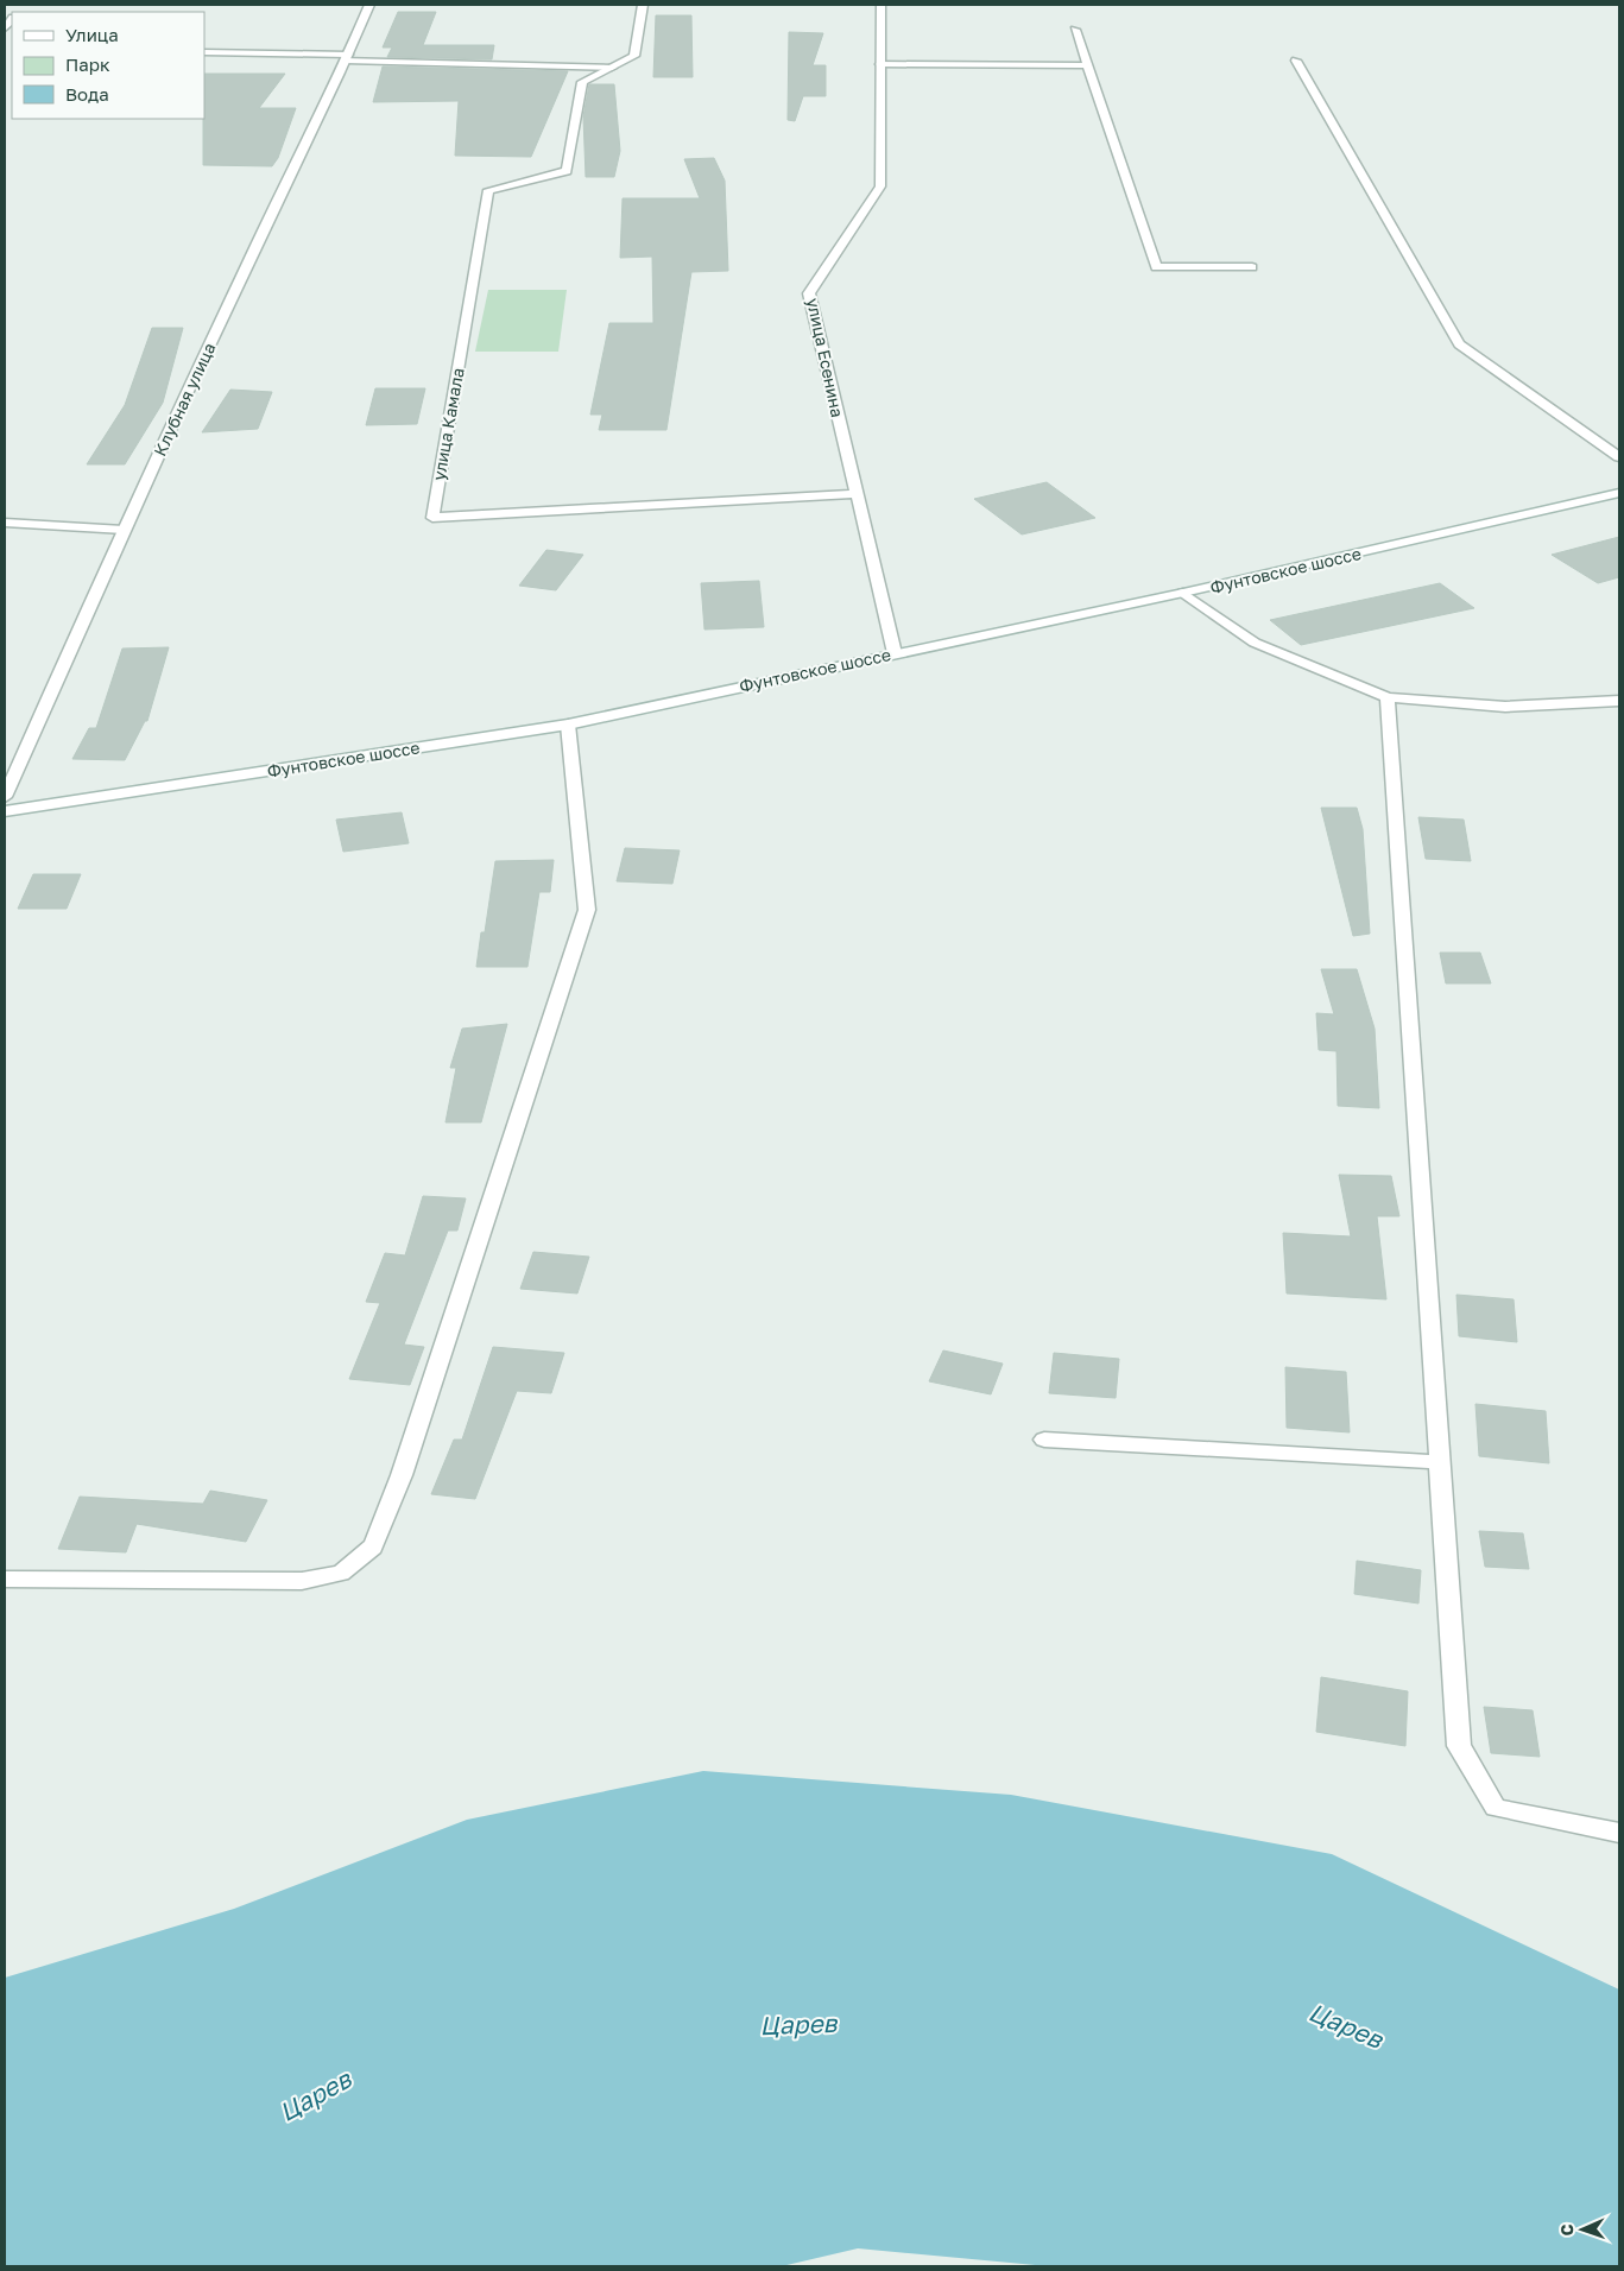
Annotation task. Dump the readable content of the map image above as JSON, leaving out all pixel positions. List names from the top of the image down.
{
  "streets": {
    "street": [
      "улица Есенина",
      "Клубная улица",
      "улица Камала",
      "Фунтовское шоссе"
    ]
  },
  "crossings": [
    ["улица Есенина", "улица Камала"],
    ["улица Есенина", "Фунтовское шоссе"]
  ],
  "water": ["Царев"],
  "legend": ["Улица", "Парк", "Вода"],
  "north": "left"
}
